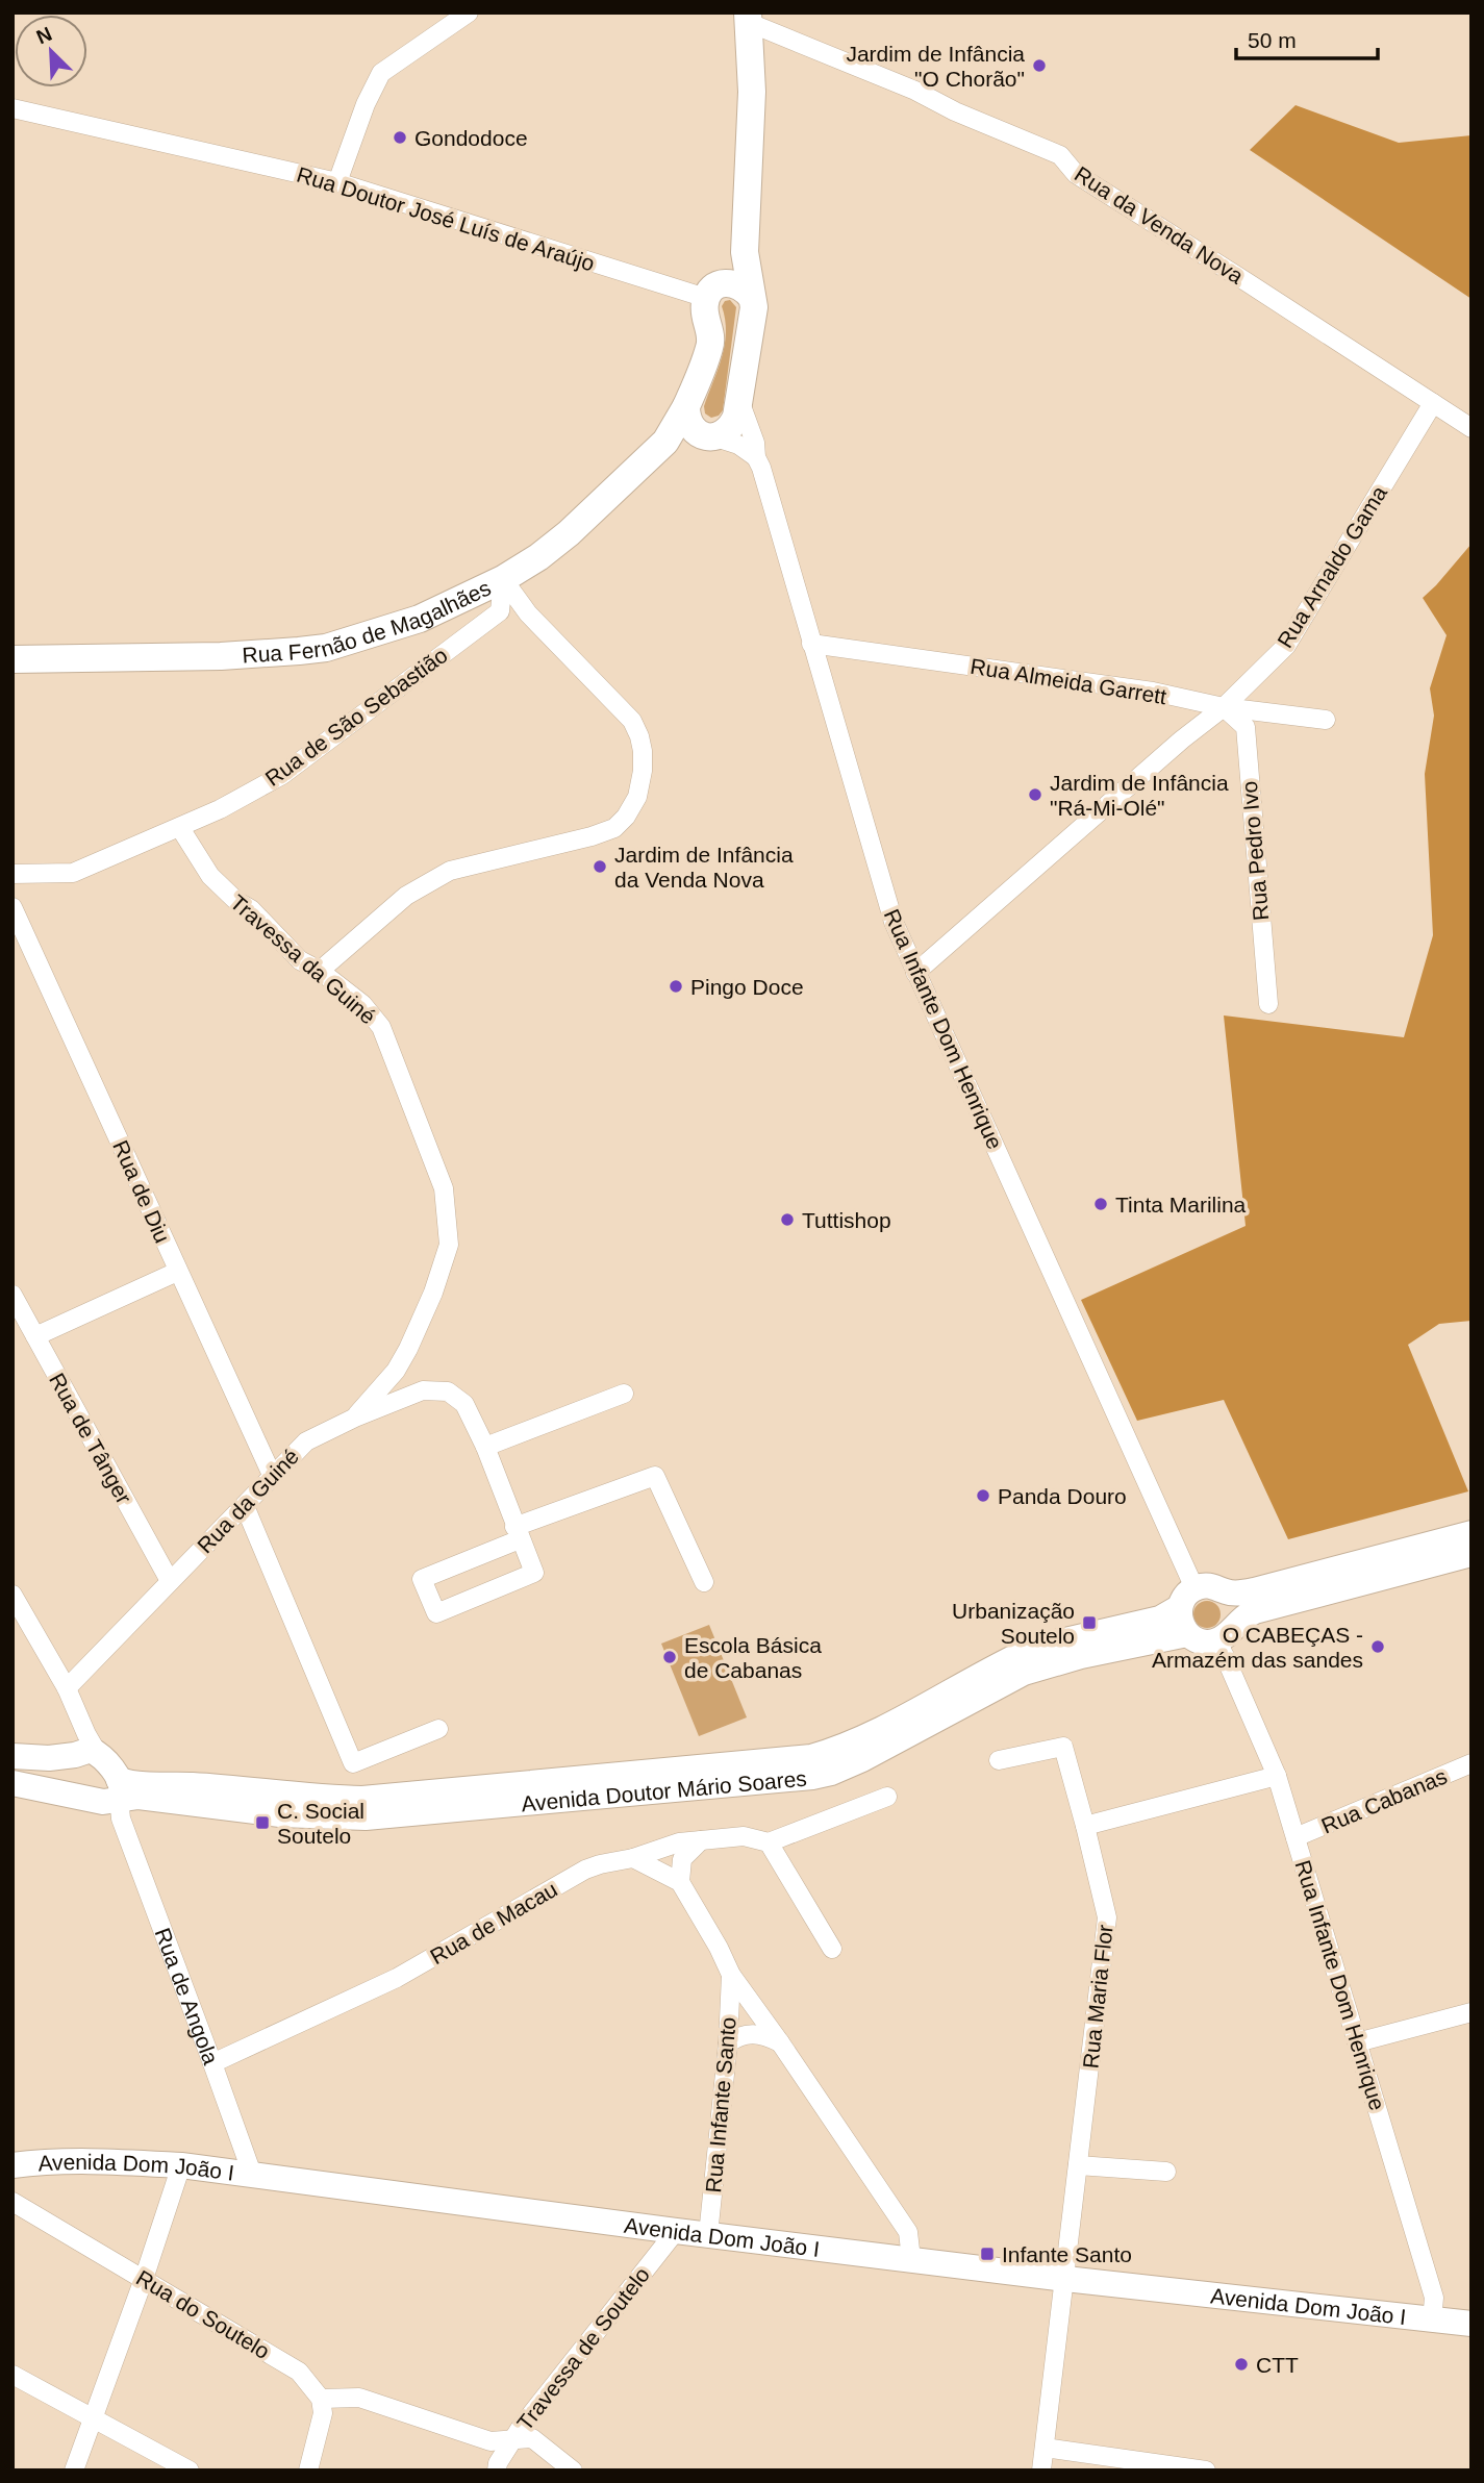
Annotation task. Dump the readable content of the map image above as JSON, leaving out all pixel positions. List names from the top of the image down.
{
  "streets": {
    "main road": [
      "Rua Fernão de Magalhães",
      "Avenida Doutor Mário Soares",
      "Rua de Angola",
      "Avenida Dom João I"
    ],
    "street": [
      "Rua Doutor José Luís de Araújo",
      "Rua da Venda Nova",
      "Rua Arnaldo Gama",
      "Rua Almeida Garrett",
      "Rua de São Sebastião",
      "Rua Pedro Ivo",
      "Travessa da Guiné",
      "Rua Infante Dom Henrique",
      "Rua de Diu",
      "Rua de Tânger",
      "Rua da Guiné",
      "Rua Cabanas",
      "Rua de Macau",
      "Rua Maria Flor",
      "Rua Infante Santo",
      "Rua do Soutelo",
      "Travessa de Soutelo"
    ]
  },
  "crossings": [
    ["Rua Doutor José Luís de Araújo", "Rua Fernão de Magalhães"],
    ["Rua da Venda Nova", "Rua Arnaldo Gama"],
    ["Rua Arnaldo Gama", "Rua Almeida Garrett"],
    ["Rua Arnaldo Gama", "Rua Pedro Ivo"],
    ["Rua Arnaldo Gama", "Rua Infante Dom Henrique"],
    ["Rua Fernão de Magalhães", "Rua de São Sebastião"],
    ["Rua Almeida Garrett", "Rua Pedro Ivo"],
    ["Rua Almeida Garrett", "Rua Infante Dom Henrique"],
    ["Rua de São Sebastião", "Travessa da Guiné"],
    ["Travessa da Guiné", "Rua da Guiné"],
    ["Rua Infante Dom Henrique", "Avenida Doutor Mário Soares"],
    ["Rua Infante Dom Henrique", "Rua Cabanas"],
    ["Rua Infante Dom Henrique", "Avenida Dom João I"],
    ["Rua de Diu", "Rua da Guiné"],
    ["Rua de Tânger", "Rua da Guiné"],
    ["Rua da Guiné", "Rua de Angola"],
    ["Avenida Doutor Mário Soares", "Rua de Angola"],
    ["Rua de Macau", "Rua de Angola"],
    ["Rua de Angola", "Avenida Dom João I"],
    ["Rua Maria Flor", "Avenida Dom João I"],
    ["Rua Infante Santo", "Avenida Dom João I"],
    ["Avenida Dom João I", "Travessa de Soutelo"]
  ],
  "places": {
    "other": [
      "Jardim de Infância \"O Chorão\"",
      "Gondodoce",
      "Jardim de Infância \"Rá-Mi-Olé\"",
      "Jardim de Infância da Venda Nova",
      "Pingo Doce",
      "Tinta Marilina",
      "Tuttishop",
      "Panda Douro",
      "O CABEÇAS - Armazém das sandes",
      "Escola Básica de Cabanas",
      "CTT"
    ],
    "transit": ["Urbanização Soutelo", "C. Social Soutelo", "Infante Santo"]
  },
  "scale_bar": "50 m",
  "north": "top left"
}
